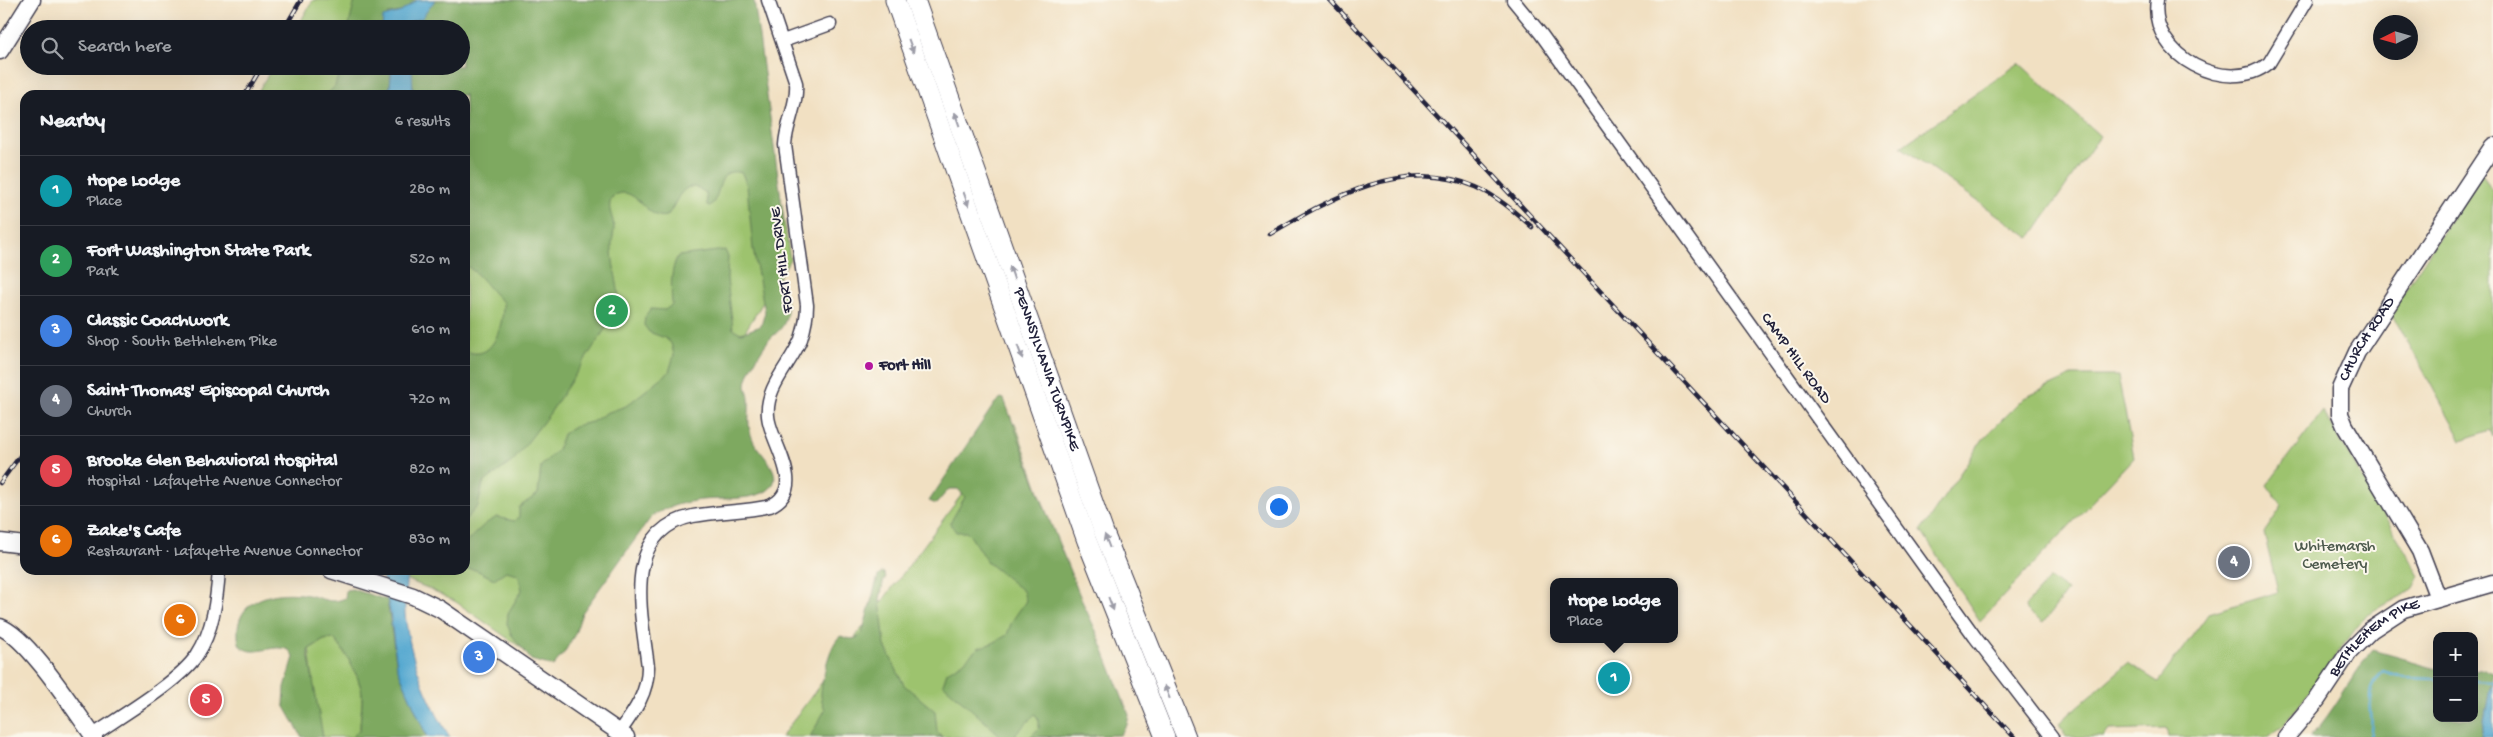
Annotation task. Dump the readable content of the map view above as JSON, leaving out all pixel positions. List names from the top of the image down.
{
  "streets": {
    "highway": ["PENNSYLVANIA TURNPIKE"],
    "main road": ["CHURCH ROAD", "BETHLEHEM PIKE"],
    "street": ["FORT HILL DRIVE", "CAMP HILL ROAD"]
  },
  "crossings": [
    ["CHURCH ROAD", "BETHLEHEM PIKE"]
  ],
  "parks": ["Whitemarsh Cemetery"],
  "places": ["Fort Hill"],
  "north": "left",
  "page": {
    "search": "Search here",
    "heading": ["Nearby", "6 results"],
    "list": [
      {
        "mark": "1",
        "name": "Hope Lodge",
        "note": "Place",
        "value": "280 m"
      },
      {
        "mark": "2",
        "name": "Fort Washington State Park",
        "note": "Park",
        "value": "520 m"
      },
      {
        "mark": "3",
        "name": "Classic Coachwork",
        "note": "Shop · South Bethlehem Pike",
        "value": "610 m"
      },
      {
        "mark": "4",
        "name": "Saint Thomas' Episcopal Church",
        "note": "Church",
        "value": "720 m"
      },
      {
        "mark": "5",
        "name": "Brooke Glen Behavioral Hospital",
        "note": "Hospital · Lafayette Avenue Connector",
        "value": "820 m"
      },
      {
        "mark": "6",
        "name": "Zake's Cafe",
        "note": "Restaurant · Lafayette Avenue Connector",
        "value": "830 m"
      }
    ],
    "pins": [
      "2",
      "4",
      "6",
      "3",
      "1",
      "5"
    ],
    "popup": ["Hope Lodge", "Place"],
    "map_buttons": ["+", "−"]
  }
}
